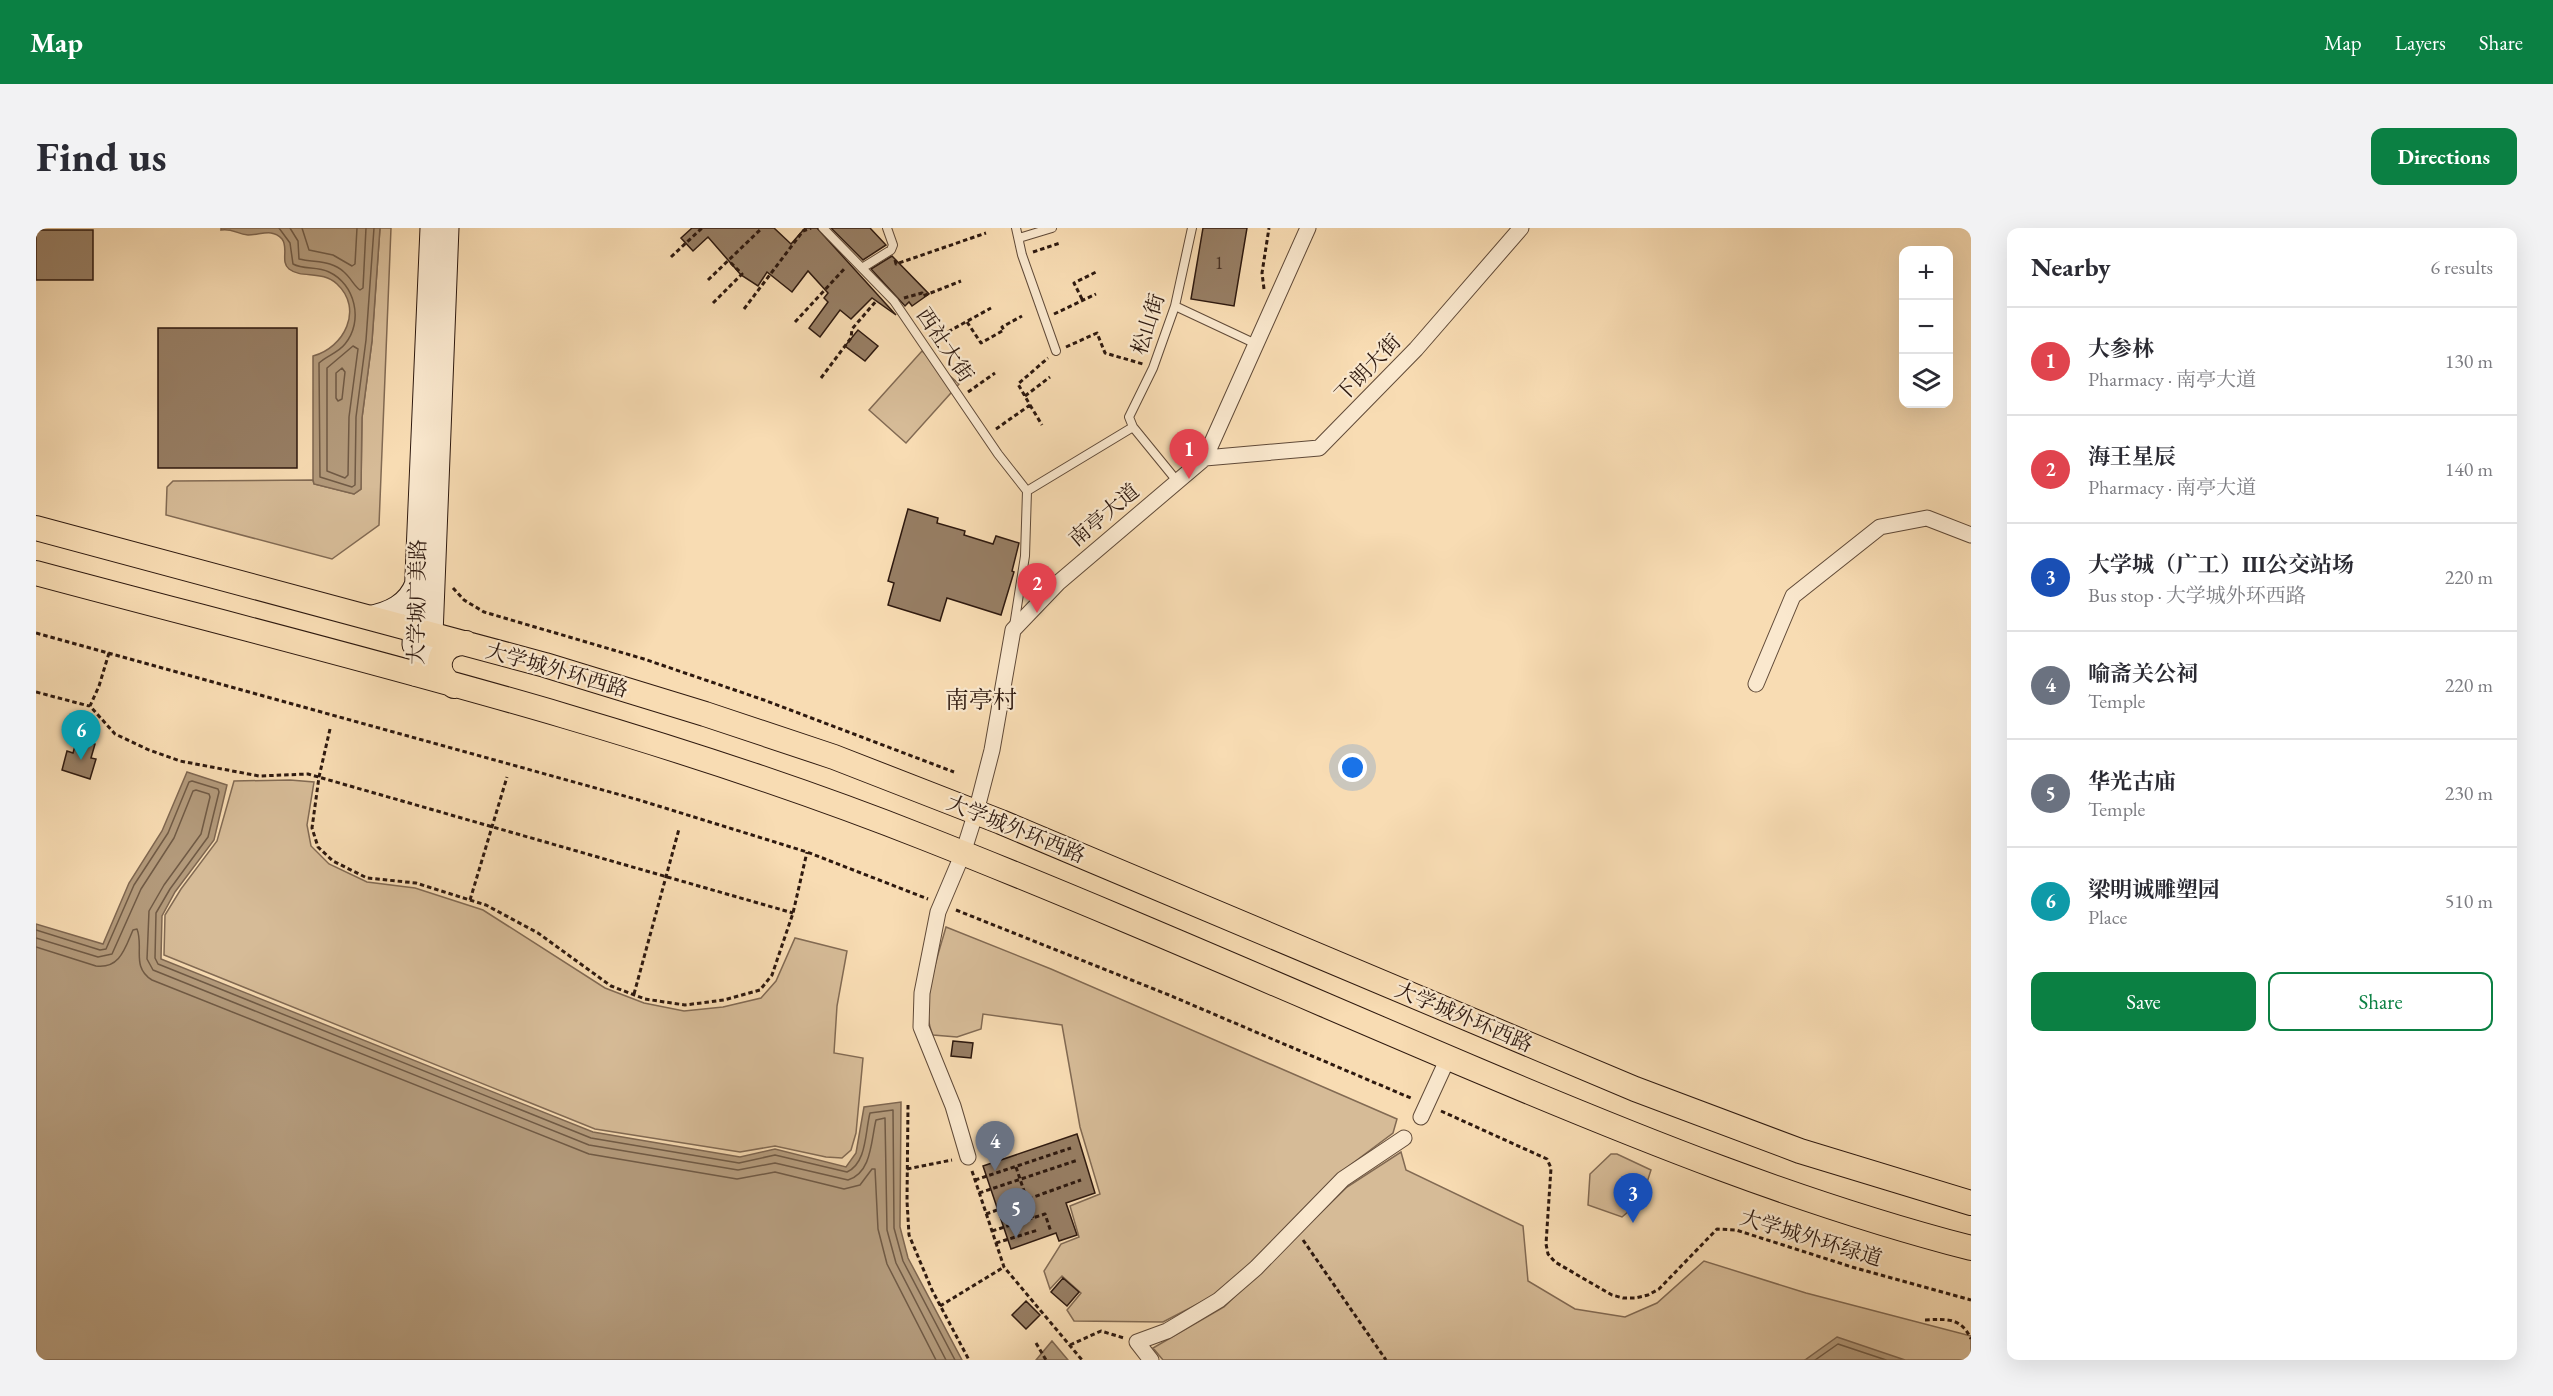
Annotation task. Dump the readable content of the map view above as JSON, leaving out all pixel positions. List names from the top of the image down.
{
  "streets": {
    "main road": ["大学城广美路", "大学城外环西路"],
    "street": ["下朗大街", "南亭大道"],
    "lane": ["松山街", "西社大街"],
    "path": ["大学城外环绿道"]
  },
  "crossings": [
    ["下朗大街", "南亭大道"],
    ["大学城广美路", "大学城外环西路"]
  ],
  "districts": ["南亭村"],
  "house_numbers": ["1"],
  "page": {
    "header": "Map",
    "nav": ["Map", "Layers", "Share"],
    "buttons": [
      "Directions",
      ["Save", "Share"]
    ],
    "title": "Find us",
    "heading": ["Nearby", "6 results"],
    "map_buttons": ["+", "−"],
    "list": [
      {
        "mark": "1",
        "name": "大参林",
        "note": "Pharmacy · 南亭大道",
        "value": "130 m"
      },
      {
        "mark": "2",
        "name": "海王星辰",
        "note": "Pharmacy · 南亭大道",
        "value": "140 m"
      },
      {
        "mark": "3",
        "name": "大学城（广工）III公交站场",
        "note": "Bus stop · 大学城外环西路",
        "value": "220 m"
      },
      {
        "mark": "4",
        "name": "喻斋关公祠",
        "note": "Temple",
        "value": "220 m"
      },
      {
        "mark": "5",
        "name": "华光古庙",
        "note": "Temple",
        "value": "230 m"
      },
      {
        "mark": "6",
        "name": "梁明诚雕塑园",
        "note": "Place",
        "value": "510 m"
      }
    ],
    "pins": [
      "1",
      "2",
      "6",
      "4",
      "3",
      "5"
    ]
  }
}
